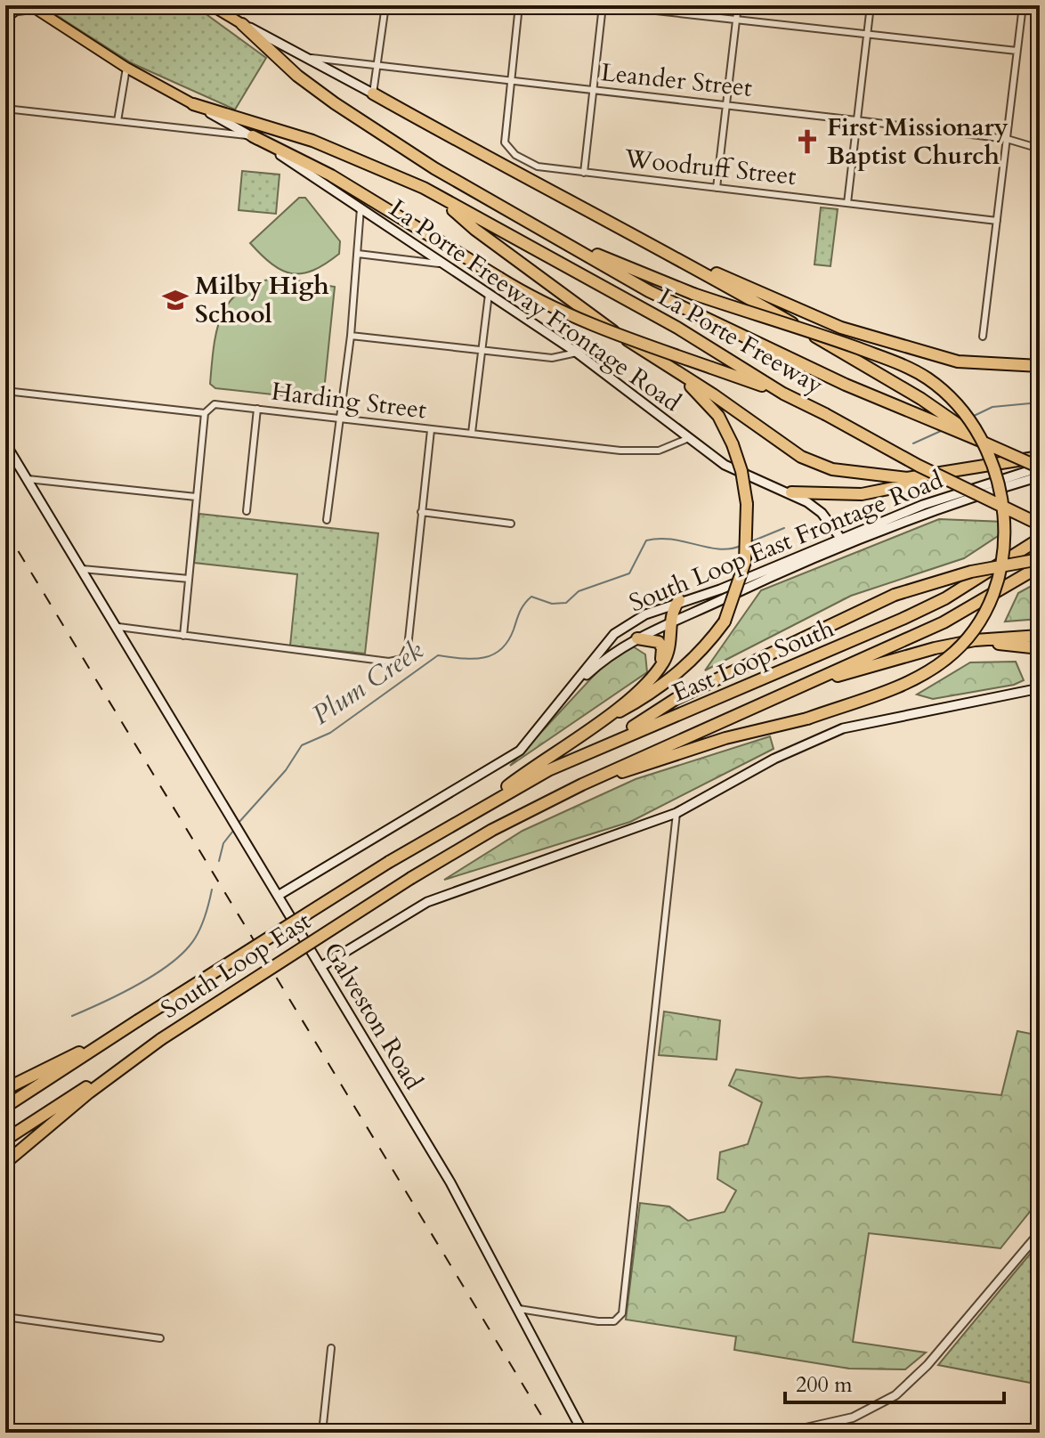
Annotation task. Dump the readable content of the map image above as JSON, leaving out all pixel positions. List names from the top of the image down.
{
  "streets": {
    "highway": ["La Porte Freeway", "East Loop South", "South Loop East"],
    "main road": ["La Porte Freeway Frontage Road", "South Loop East Frontage Road", "Galveston Road"],
    "street": ["Leander Street", "Woodruff Street", "Harding Street"]
  },
  "crossings": [
    ["Leander Street", "Woodruff Street"],
    ["La Porte Freeway Frontage Road", "La Porte Freeway"],
    ["La Porte Freeway Frontage Road", "Harding Street"],
    ["La Porte Freeway Frontage Road", "South Loop East Frontage Road"],
    ["La Porte Freeway", "South Loop East Frontage Road"],
    ["South Loop East Frontage Road", "Galveston Road"],
    ["East Loop South", "South Loop East"]
  ],
  "water": ["Plum Creek"],
  "places": {
    "church": ["First Missionary Baptist Church"],
    "school or university": ["Milby High School"]
  },
  "scale_bar": "200 m"
}
